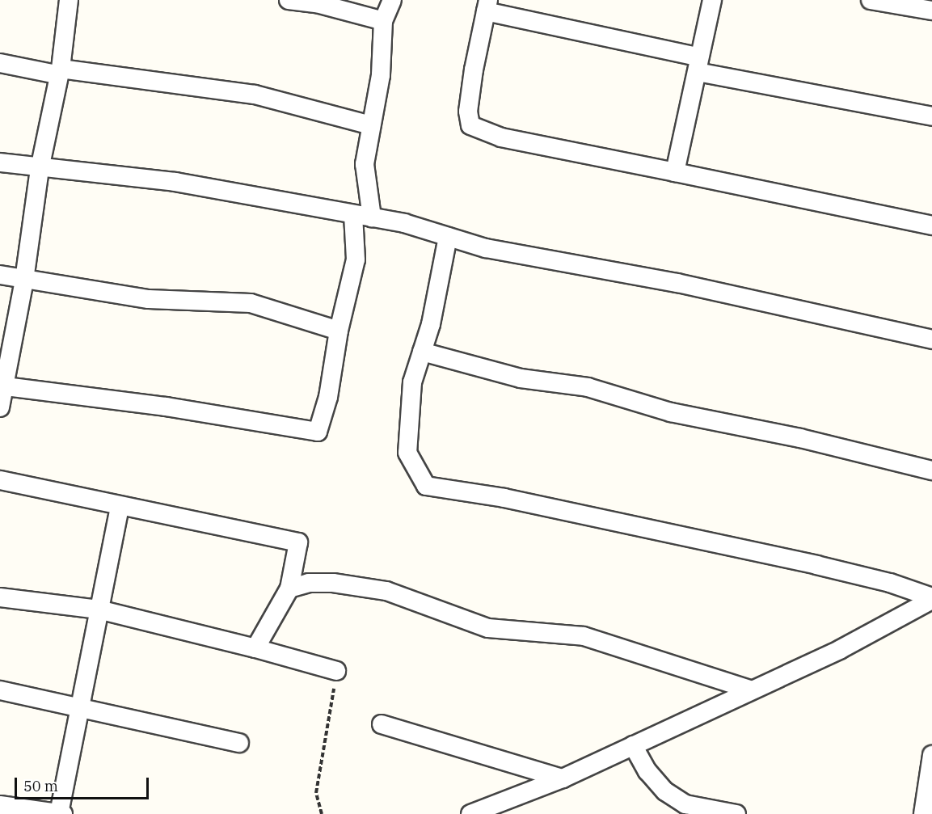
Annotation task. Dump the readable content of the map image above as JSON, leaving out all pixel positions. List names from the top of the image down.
{
  "scale_bar": "50 m"
}
